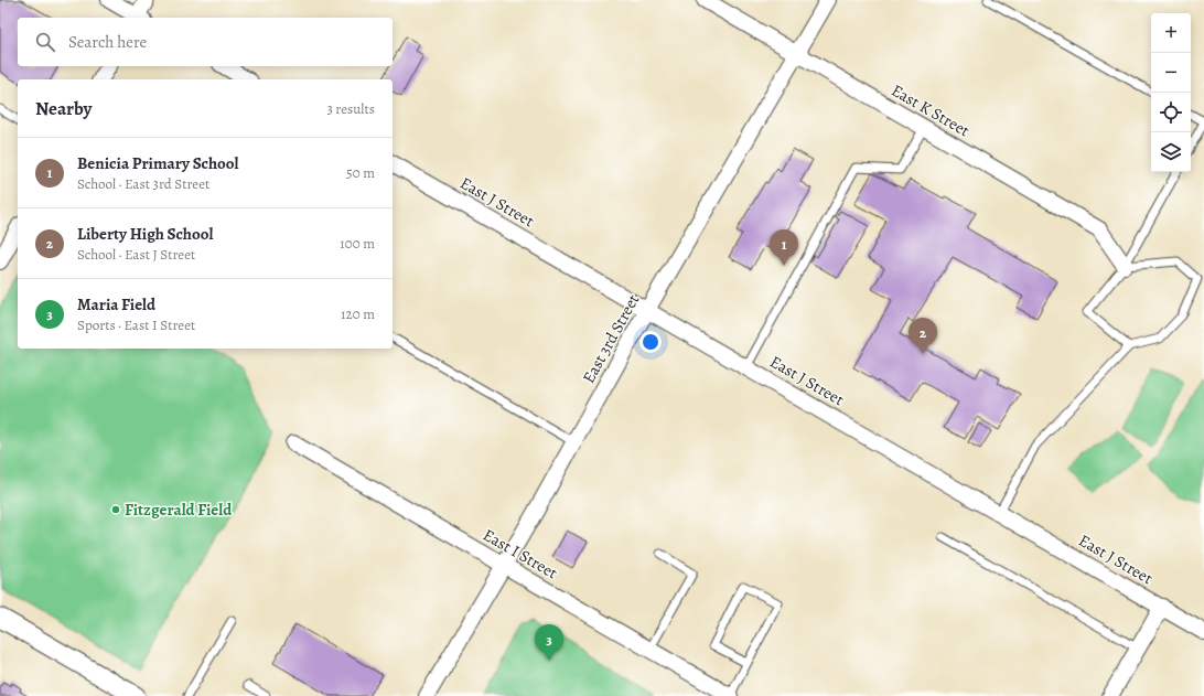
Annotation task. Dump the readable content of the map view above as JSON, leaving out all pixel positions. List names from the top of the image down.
{
  "streets": {
    "street": [
      "East K Street",
      "East J Street",
      "East 3rd Street",
      "East I Street"
    ]
  },
  "crossings": [
    ["East K Street", "East 3rd Street"],
    ["East J Street", "East 3rd Street"],
    ["East 3rd Street", "East I Street"]
  ],
  "places": ["Fitzgerald Field"],
  "page": {
    "map_buttons": ["+", "−"],
    "search": "Search here",
    "heading": ["Nearby", "3 results"],
    "list": [
      {
        "mark": "1",
        "name": "Benicia Primary School",
        "note": "School · East 3rd Street",
        "value": "50 m"
      },
      {
        "mark": "2",
        "name": "Liberty High School",
        "note": "School · East J Street",
        "value": "100 m"
      },
      {
        "mark": "3",
        "name": "Maria Field",
        "note": "Sports · East I Street",
        "value": "120 m"
      }
    ],
    "pins": ["1", "2", "3"]
  }
}
